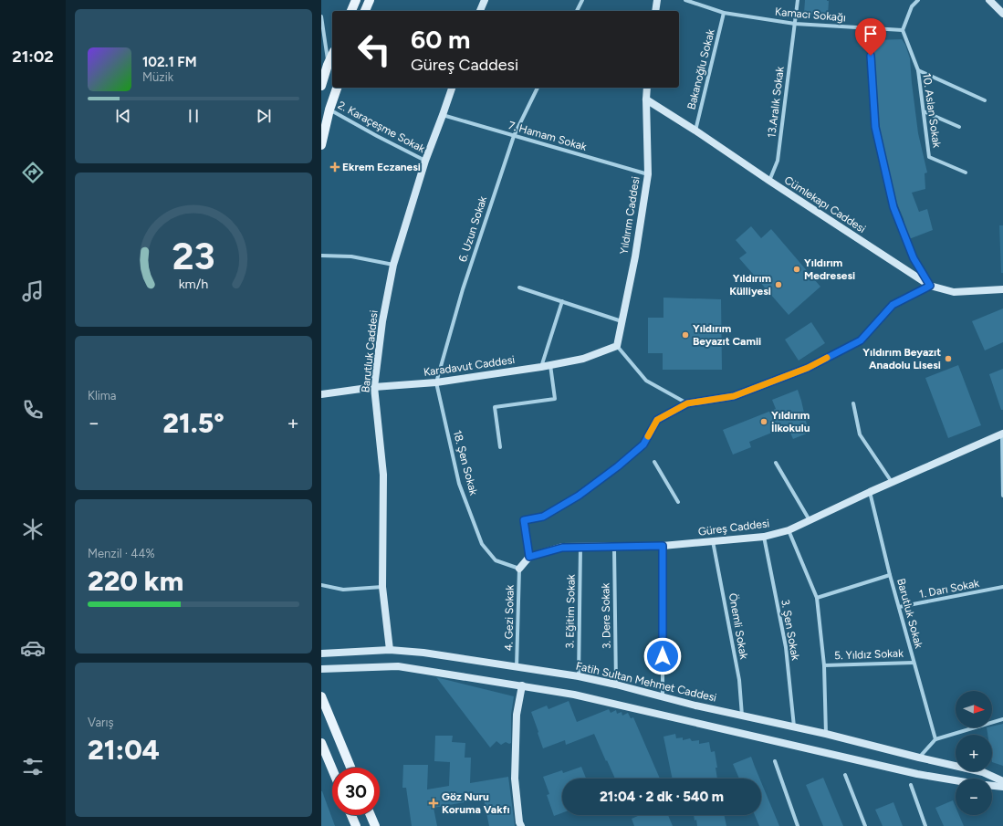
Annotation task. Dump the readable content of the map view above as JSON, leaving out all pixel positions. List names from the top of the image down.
{
  "streets": {
    "main road": [
      "Cümlekapı Caddesi",
      "Yıldırım Caddesi",
      "Barutluk Caddesi",
      "Karadavut Caddesi",
      "Güreş Caddesi",
      "Fatih Sultan Mehmet Caddesi"
    ],
    "street": [
      "Kamacı Sokağı",
      "Bakanoğlu Sokak",
      "13.Aralık Sokak",
      "10. Aslan Sokak",
      "2. Karaçeşme Sokak",
      "7. Hamam Sokak",
      "6. Uzun Sokak",
      "18. Şen Sokak",
      "1. Darı Sokak",
      "3. Eğitim Sokak",
      "Barutluk Sokak",
      "3. Dere Sokak",
      "4. Gezi Sokak",
      "Önemli Sokak",
      "3. Şen Sokak",
      "5. Yıldız Sokak"
    ]
  },
  "crossings": [
    ["Kamacı Sokağı", "Bakanoğlu Sokak"],
    ["Kamacı Sokağı", "13.Aralık Sokak"],
    ["Kamacı Sokağı", "10. Aslan Sokak"],
    ["Bakanoğlu Sokak", "Cümlekapı Caddesi"],
    ["13.Aralık Sokak", "Cümlekapı Caddesi"],
    ["2. Karaçeşme Sokak", "Barutluk Caddesi"],
    ["7. Hamam Sokak", "Yıldırım Caddesi"],
    ["7. Hamam Sokak", "6. Uzun Sokak"],
    ["7. Hamam Sokak", "Barutluk Caddesi"],
    ["Cümlekapı Caddesi", "Yıldırım Caddesi"],
    ["Yıldırım Caddesi", "Karadavut Caddesi"],
    ["6. Uzun Sokak", "Karadavut Caddesi"],
    ["6. Uzun Sokak", "18. Şen Sokak"],
    ["Barutluk Caddesi", "Karadavut Caddesi"],
    ["Barutluk Caddesi", "Fatih Sultan Mehmet Caddesi"],
    ["Karadavut Caddesi", "18. Şen Sokak"],
    ["18. Şen Sokak", "4. Gezi Sokak"],
    ["Güreş Caddesi", "3. Eğitim Sokak"],
    ["Güreş Caddesi", "Barutluk Sokak"],
    ["Güreş Caddesi", "3. Dere Sokak"],
    ["Güreş Caddesi", "Önemli Sokak"],
    ["Güreş Caddesi", "3. Şen Sokak"],
    ["Güreş Caddesi", "5. Yıldız Sokak"],
    ["1. Darı Sokak", "Barutluk Sokak"],
    ["3. Eğitim Sokak", "Fatih Sultan Mehmet Caddesi"],
    ["Barutluk Sokak", "5. Yıldız Sokak"],
    ["3. Dere Sokak", "Fatih Sultan Mehmet Caddesi"],
    ["4. Gezi Sokak", "Fatih Sultan Mehmet Caddesi"],
    ["Önemli Sokak", "Fatih Sultan Mehmet Caddesi"],
    ["3. Şen Sokak", "Fatih Sultan Mehmet Caddesi"],
    ["5. Yıldız Sokak", "Fatih Sultan Mehmet Caddesi"]
  ],
  "places": {
    "health": ["Ekrem Eczanesi", "Göz Nuru Koruma Vakfı"],
    "other": [
      "Yıldırım Medresesi",
      "Yıldırım Külliyesi",
      "Yıldırım Beyazıt Camii",
      "Yıldırım Beyazıt Anadolu Lisesi",
      "Yıldırım İlkokulu"
    ]
  },
  "north": "right",
  "page": {
    "tabs": "21:02",
    "turn": ["60 m", "Güreş Caddesi"],
    "song": ["102.1 FM", "Müzik"],
    "tile": [
      "Klima",
      ["Menzil · 44%", "220 km"],
      ["Varış", "21:04"]
    ],
    "heat": ["−", "21.5°", "+"],
    "map_buttons": ["+", "−"],
    "limit": "30",
    "trip": "21:04 · 2 dk · 540 m",
    "gauge": ["23", "km/h"]
  }
}
